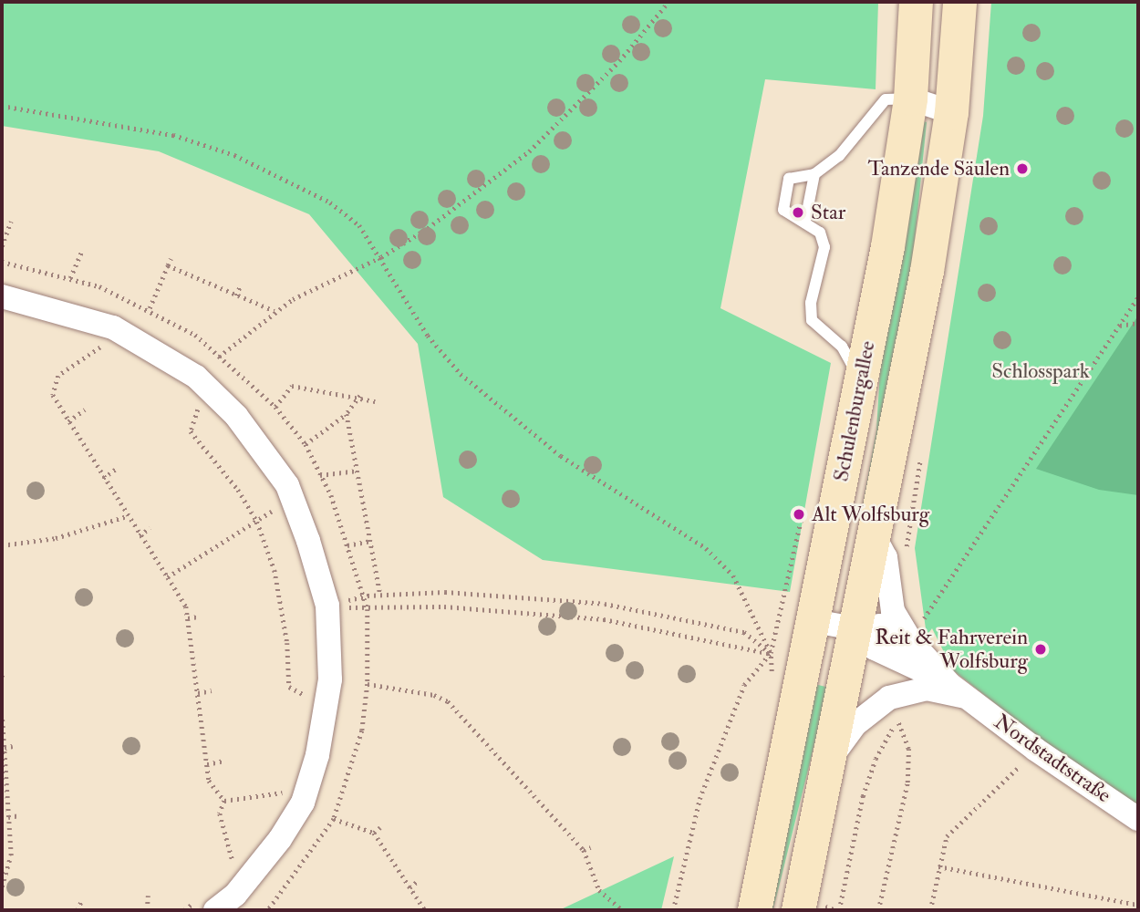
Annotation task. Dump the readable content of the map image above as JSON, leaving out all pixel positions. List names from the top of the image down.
{
  "streets": {
    "street": ["Schulenburgallee", "Nordstadtstraße"]
  },
  "crossings": [
    ["Schulenburgallee", "Nordstadtstraße"]
  ],
  "parks": ["Schlosspark"],
  "places": [
    "Tanzende Säulen",
    "Star",
    "Alt Wolfsburg",
    "Reit & Fahrverein Wolfsburg"
  ]
}
